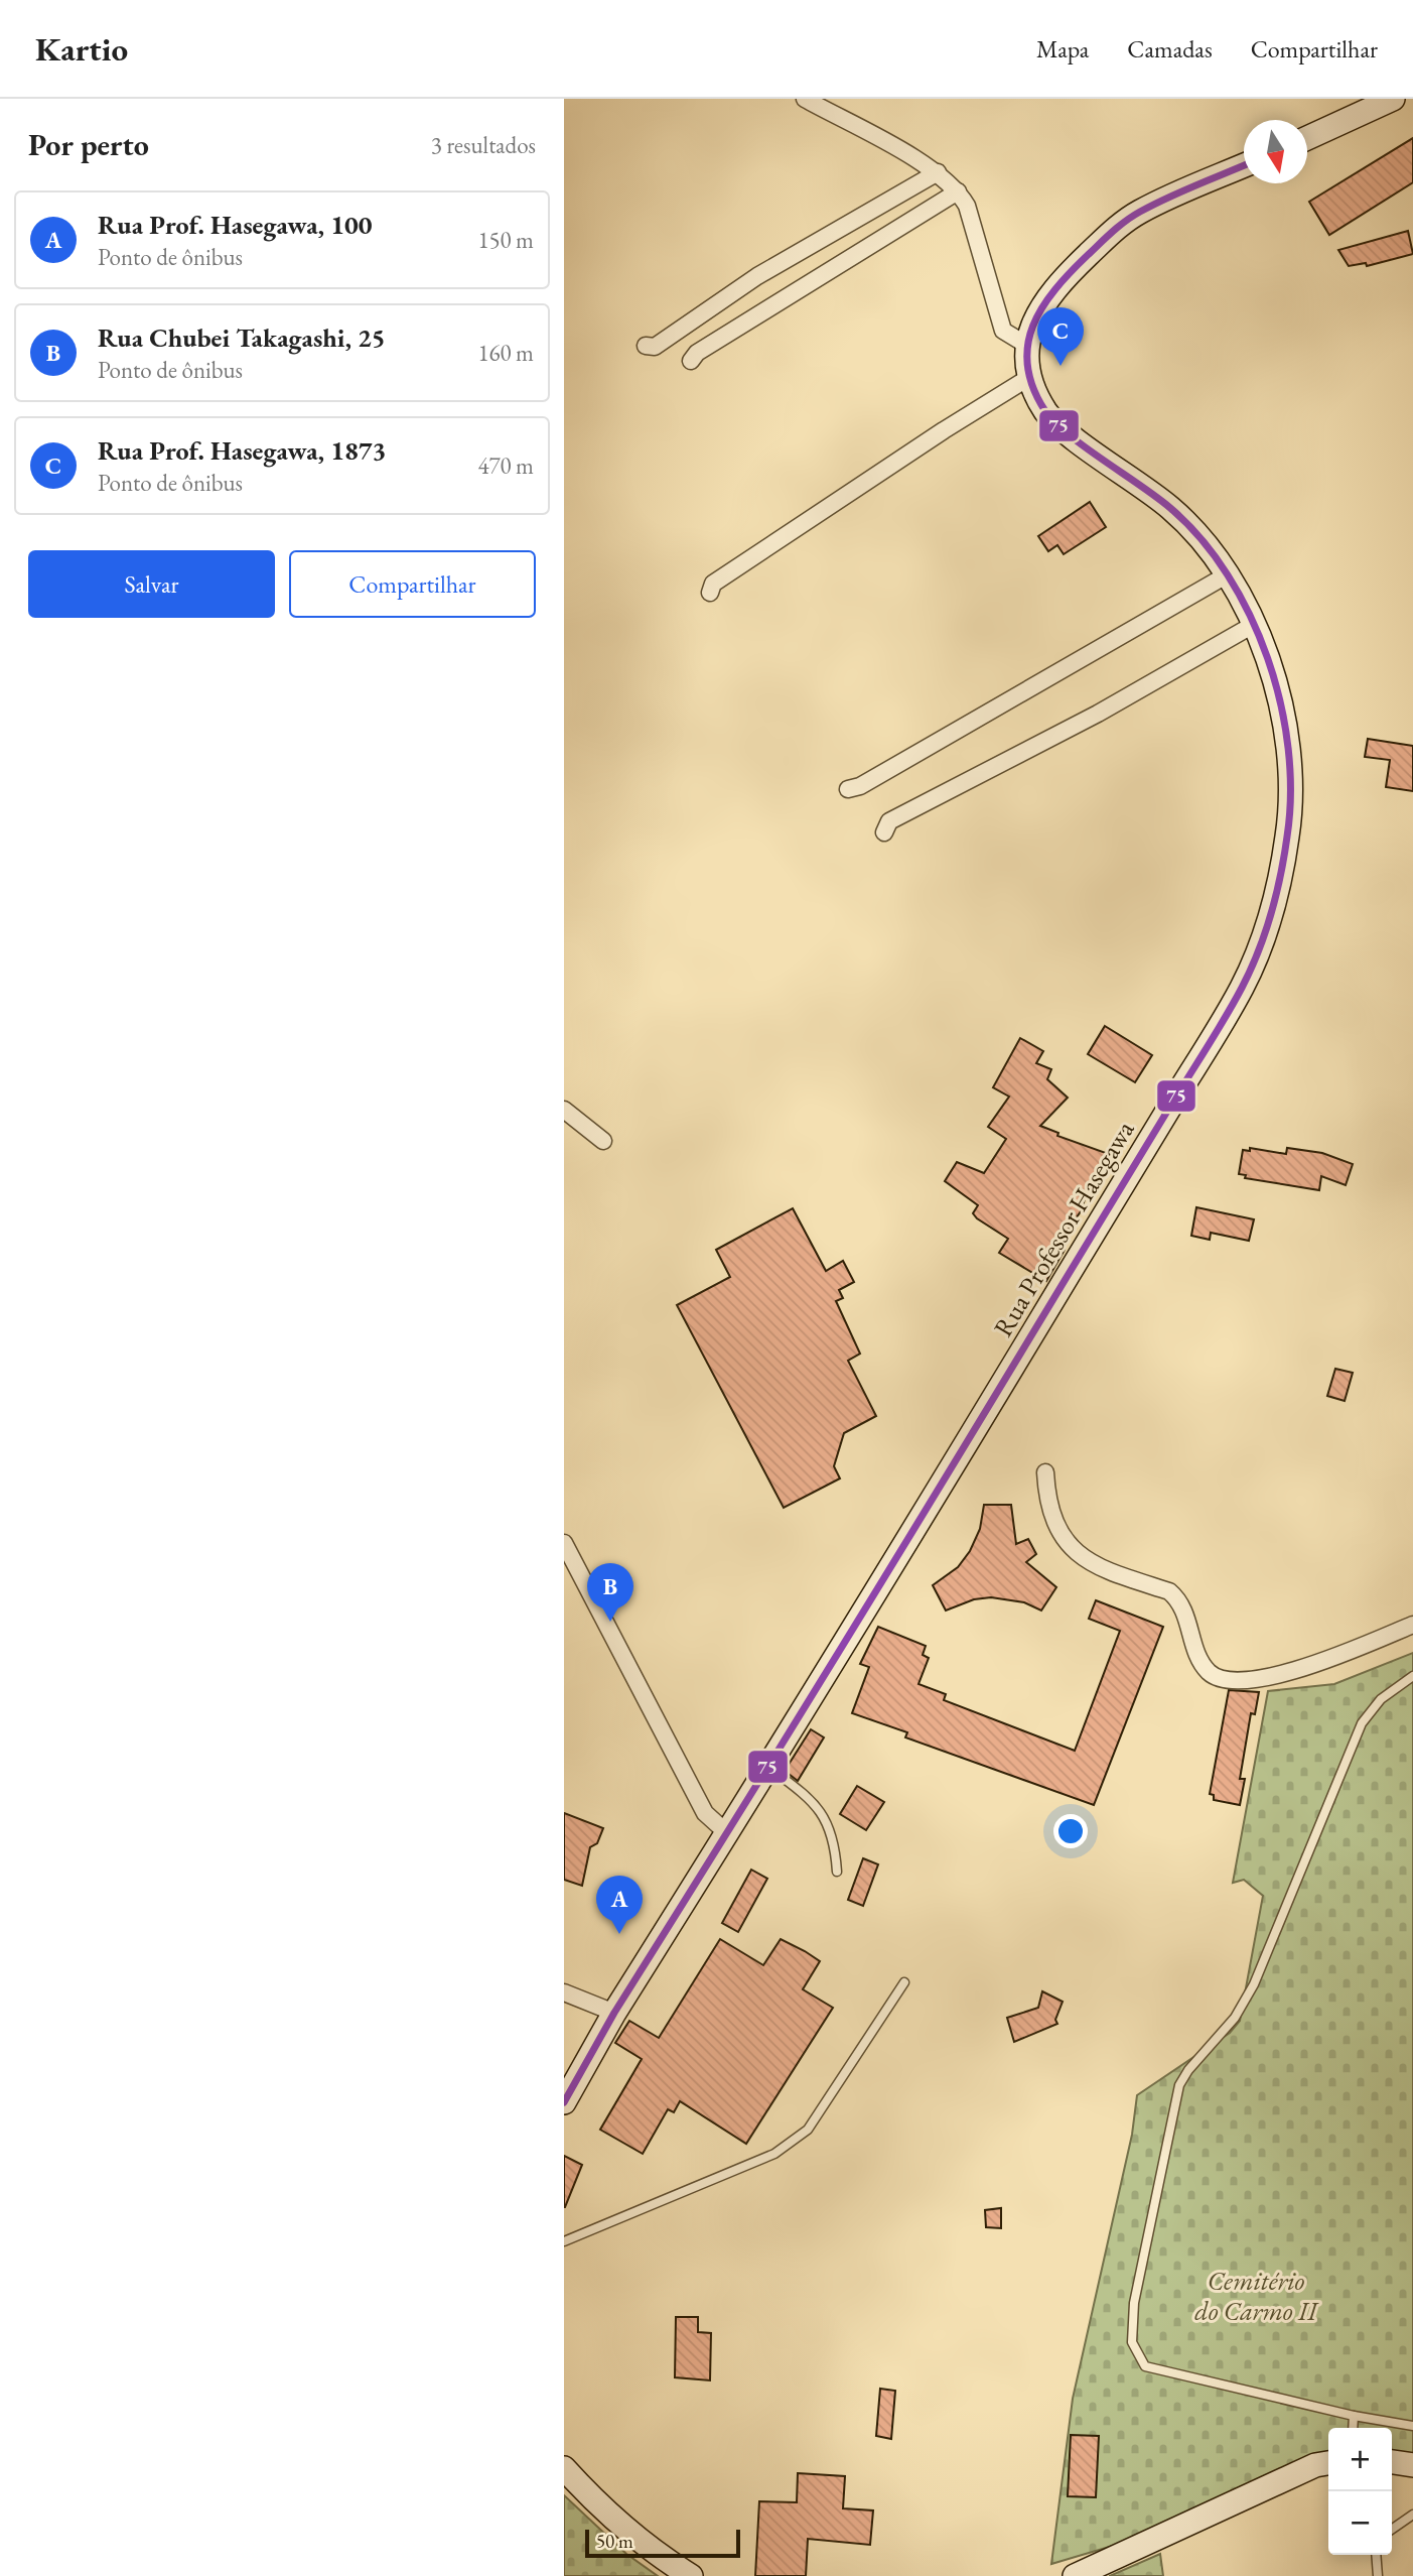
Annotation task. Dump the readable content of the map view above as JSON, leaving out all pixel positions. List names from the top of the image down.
{
  "streets": {
    "street": ["Rua Professor Hasegawa"]
  },
  "parks": ["Cemitério do Carmo II"],
  "lines": ["transit line 75"],
  "scale_bar": "50 m",
  "north": "bottom",
  "page": {
    "header": "Kartio",
    "nav": ["Mapa", "Camadas", "Compartilhar"],
    "heading": ["Por perto", "3 resultados"],
    "list": [
      {
        "mark": "A",
        "name": "Rua Prof. Hasegawa, 100",
        "note": "Ponto de ônibus",
        "value": "150 m"
      },
      {
        "mark": "B",
        "name": "Rua Chubei Takagashi, 25",
        "note": "Ponto de ônibus",
        "value": "160 m"
      },
      {
        "mark": "C",
        "name": "Rua Prof. Hasegawa, 1873",
        "note": "Ponto de ônibus",
        "value": "470 m"
      }
    ],
    "pins": ["C", "B", "A"],
    "buttons": ["Salvar", "Compartilhar"],
    "map_buttons": ["+", "−"],
    "scale": "50 m"
  }
}
